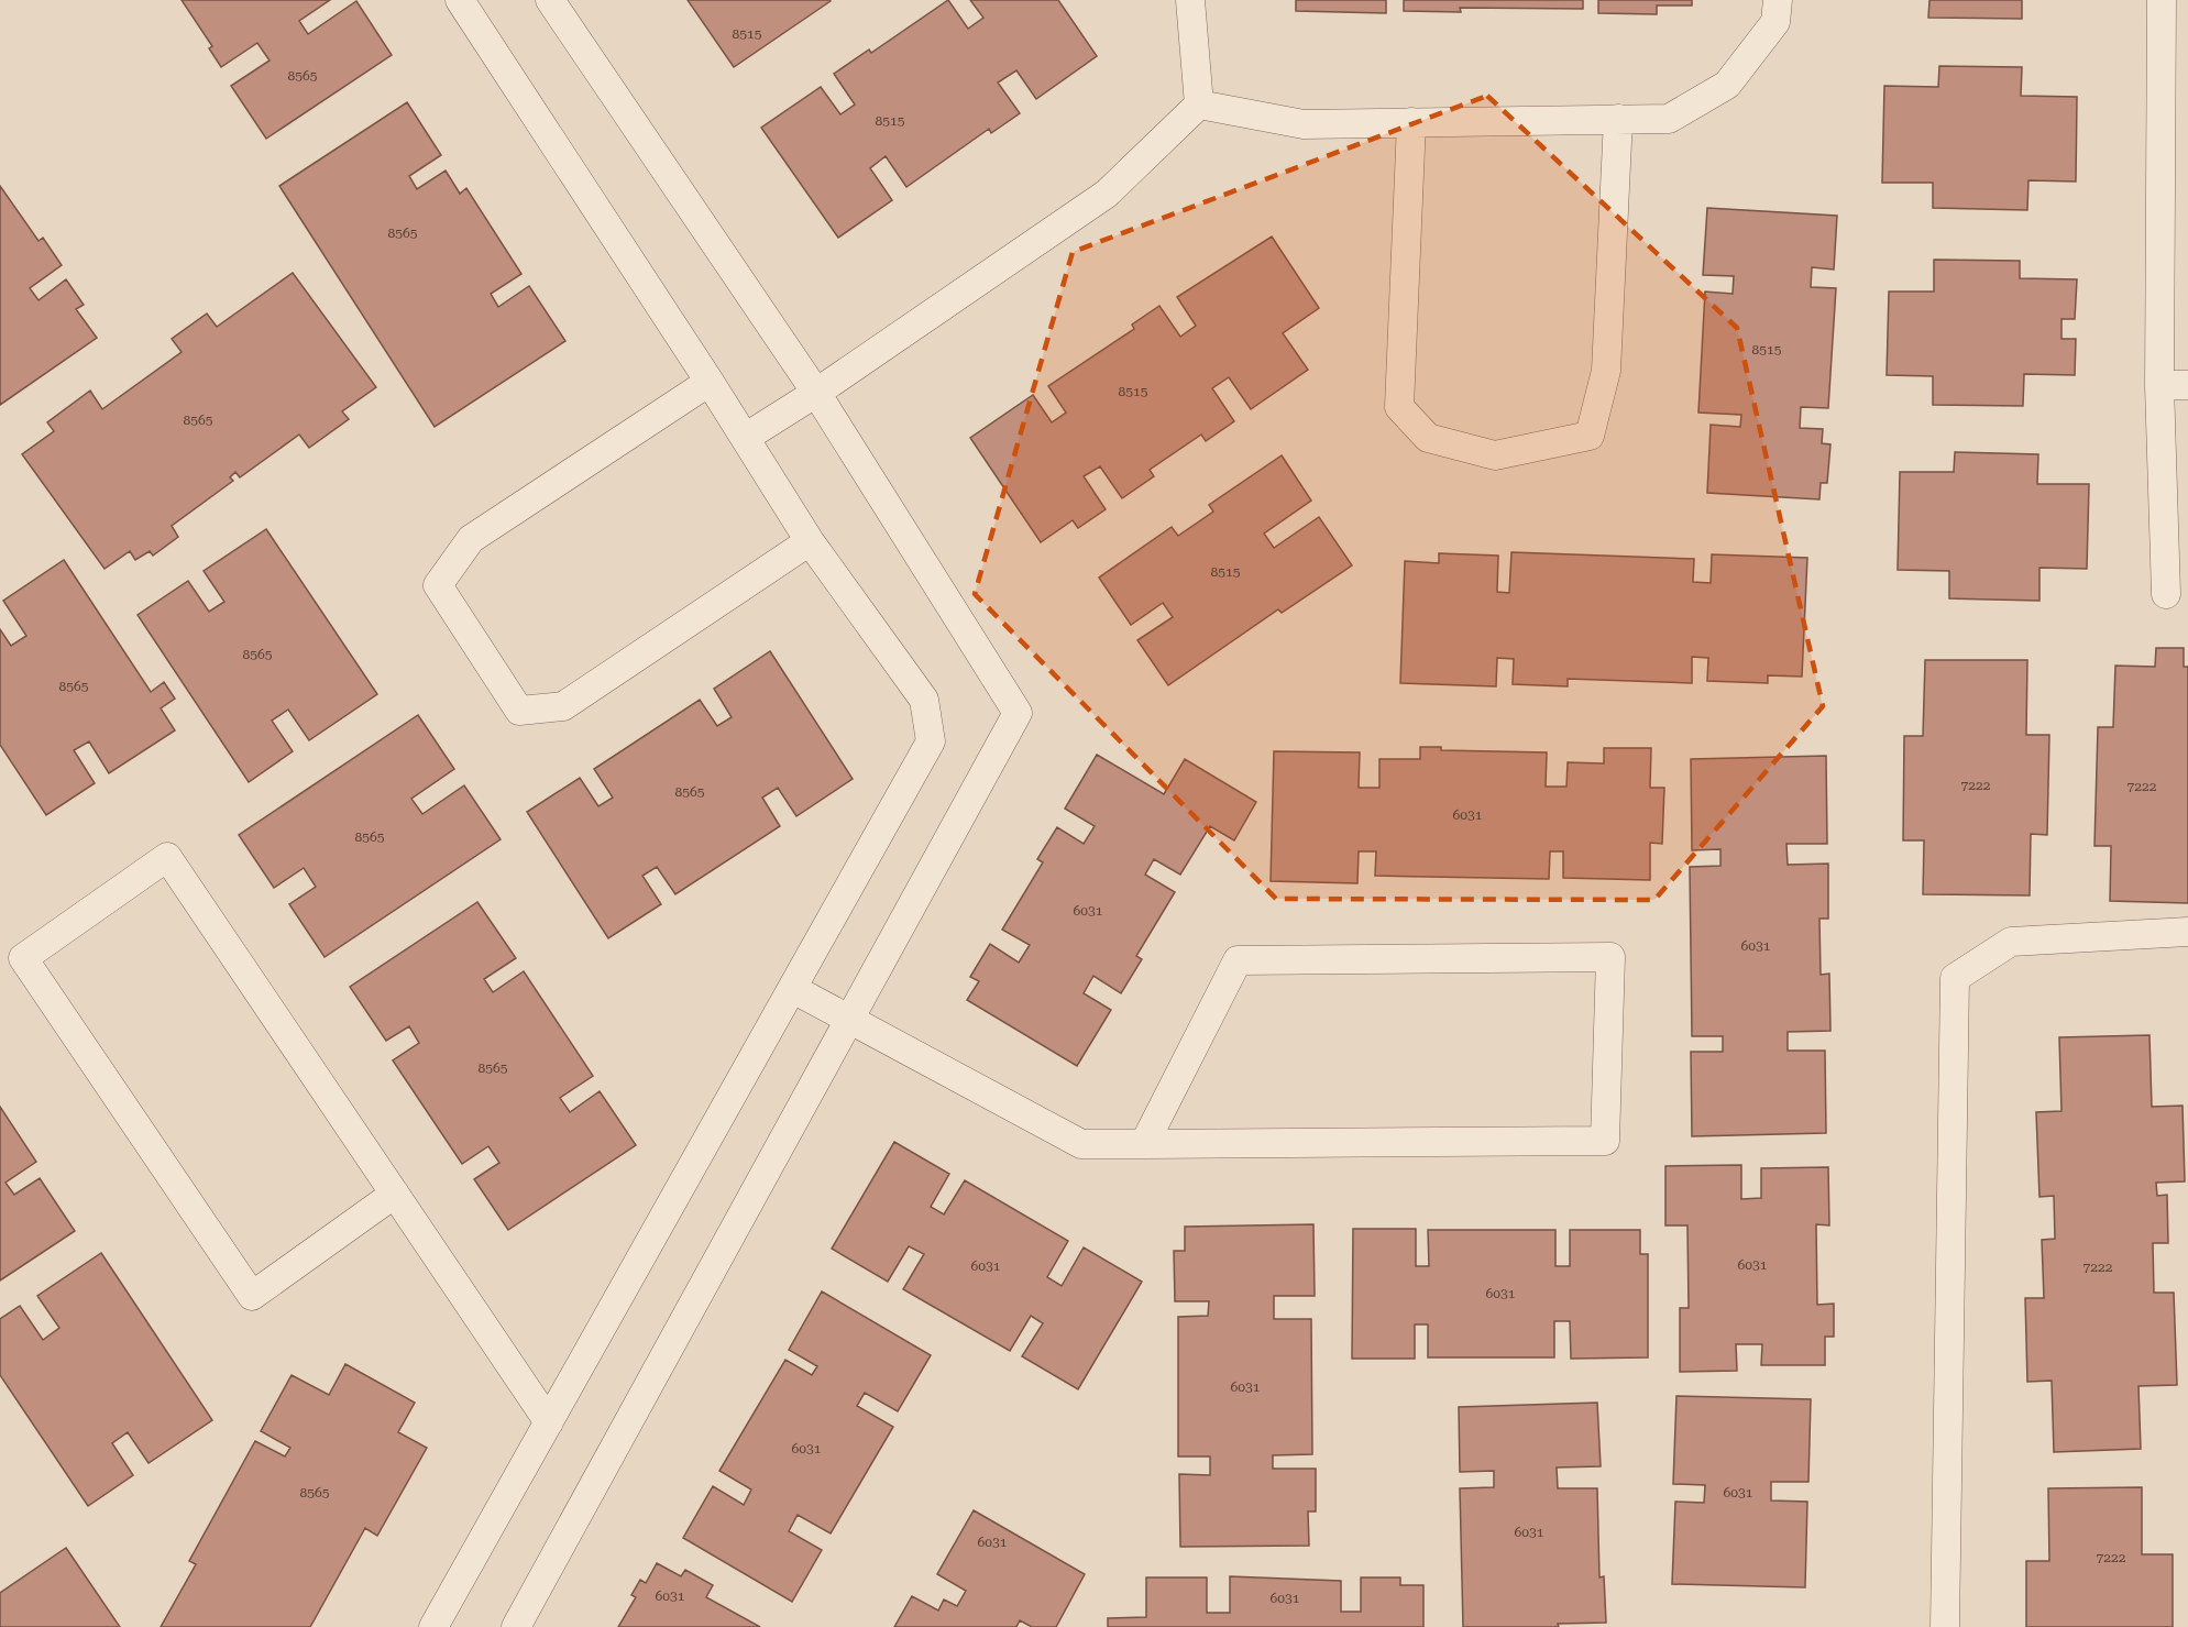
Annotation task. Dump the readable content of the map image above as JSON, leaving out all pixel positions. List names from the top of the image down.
{
  "house_numbers": [
    "8515",
    "8565",
    "8515",
    "8565",
    "8515",
    "8515",
    "8565",
    "8515",
    "8565",
    "8565",
    "7222",
    "7222",
    "8565",
    "6031",
    "8565",
    "6031",
    "6031",
    "8565",
    "6031",
    "6031",
    "7222",
    "6031",
    "6031",
    "6031",
    "8565",
    "6031",
    "6031",
    "6031",
    "7222",
    "6031",
    "6031"
  ]
}
